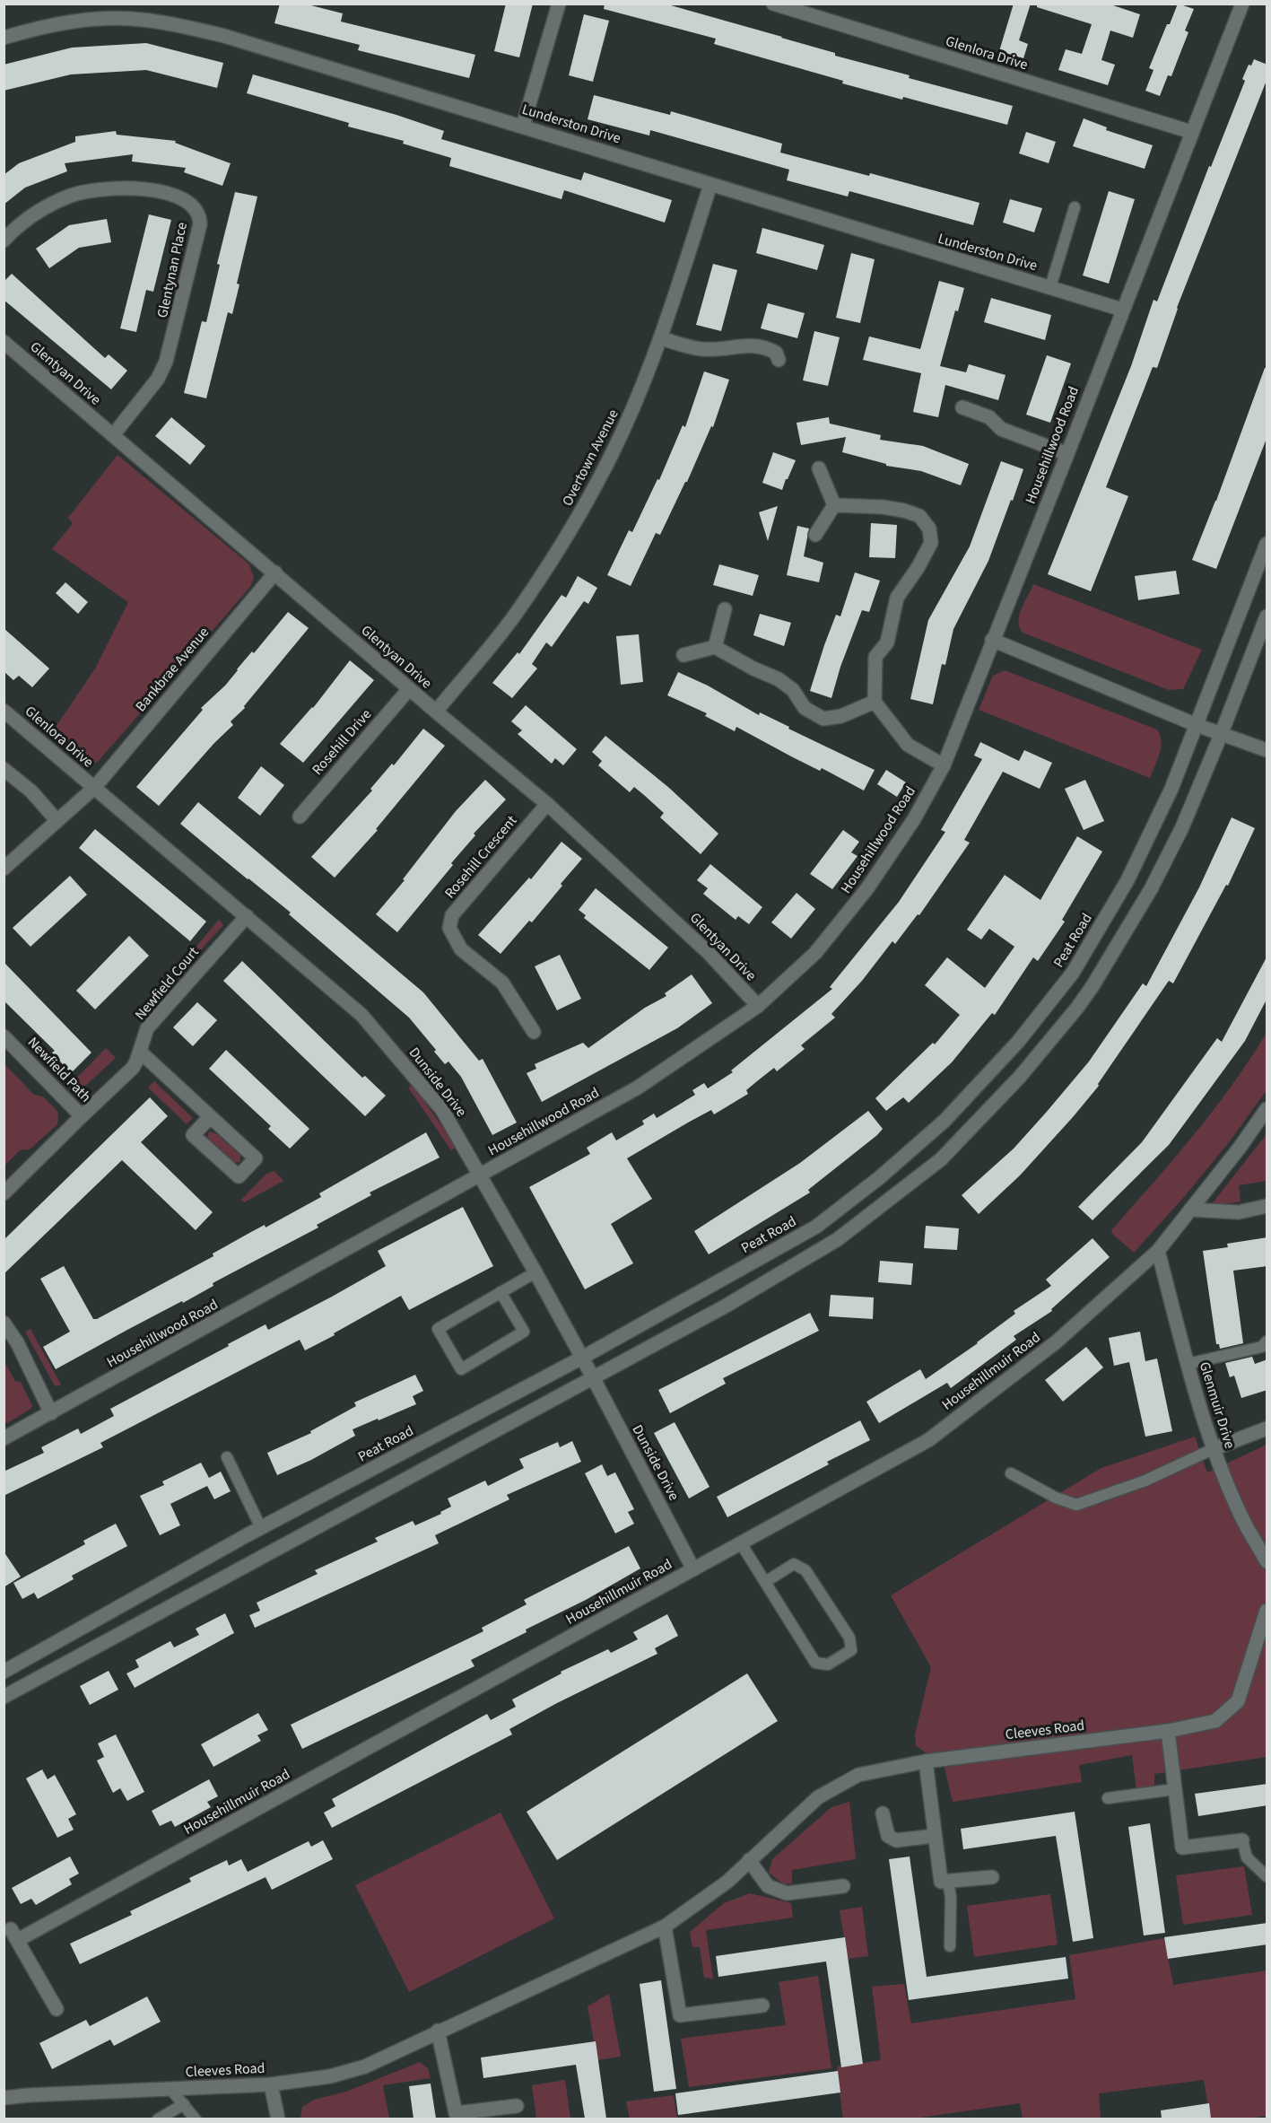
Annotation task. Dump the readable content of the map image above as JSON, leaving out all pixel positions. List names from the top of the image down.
{
  "streets": {
    "street": [
      "Glenlora Drive",
      "Lunderston Drive",
      "Glentynan Place",
      "Glentyan Drive",
      "Househillwood Road",
      "Overtown Avenue",
      "Bankbrae Avenue",
      "Rosehill Drive",
      "Rosehill Crescent",
      "Peat Road",
      "Newfield Court",
      "Newfield Path",
      "Dunside Drive",
      "Househillmuir Road",
      "Glenmuir Drive",
      "Cleeves Road"
    ]
  },
  "crossings": [
    ["Glenlora Drive", "Househillwood Road"],
    ["Glenlora Drive", "Bankbrae Avenue"],
    ["Glenlora Drive", "Dunside Drive"],
    ["Lunderston Drive", "Househillwood Road"],
    ["Lunderston Drive", "Overtown Avenue"],
    ["Glentynan Place", "Glentyan Drive"],
    ["Glentyan Drive", "Househillwood Road"],
    ["Glentyan Drive", "Overtown Avenue"],
    ["Glentyan Drive", "Bankbrae Avenue"],
    ["Glentyan Drive", "Rosehill Drive"],
    ["Glentyan Drive", "Rosehill Crescent"],
    ["Househillwood Road", "Dunside Drive"],
    ["Bankbrae Avenue", "Dunside Drive"],
    ["Peat Road", "Dunside Drive"],
    ["Newfield Court", "Newfield Path"],
    ["Newfield Court", "Dunside Drive"],
    ["Dunside Drive", "Househillmuir Road"],
    ["Househillmuir Road", "Glenmuir Drive"]
  ]
}
